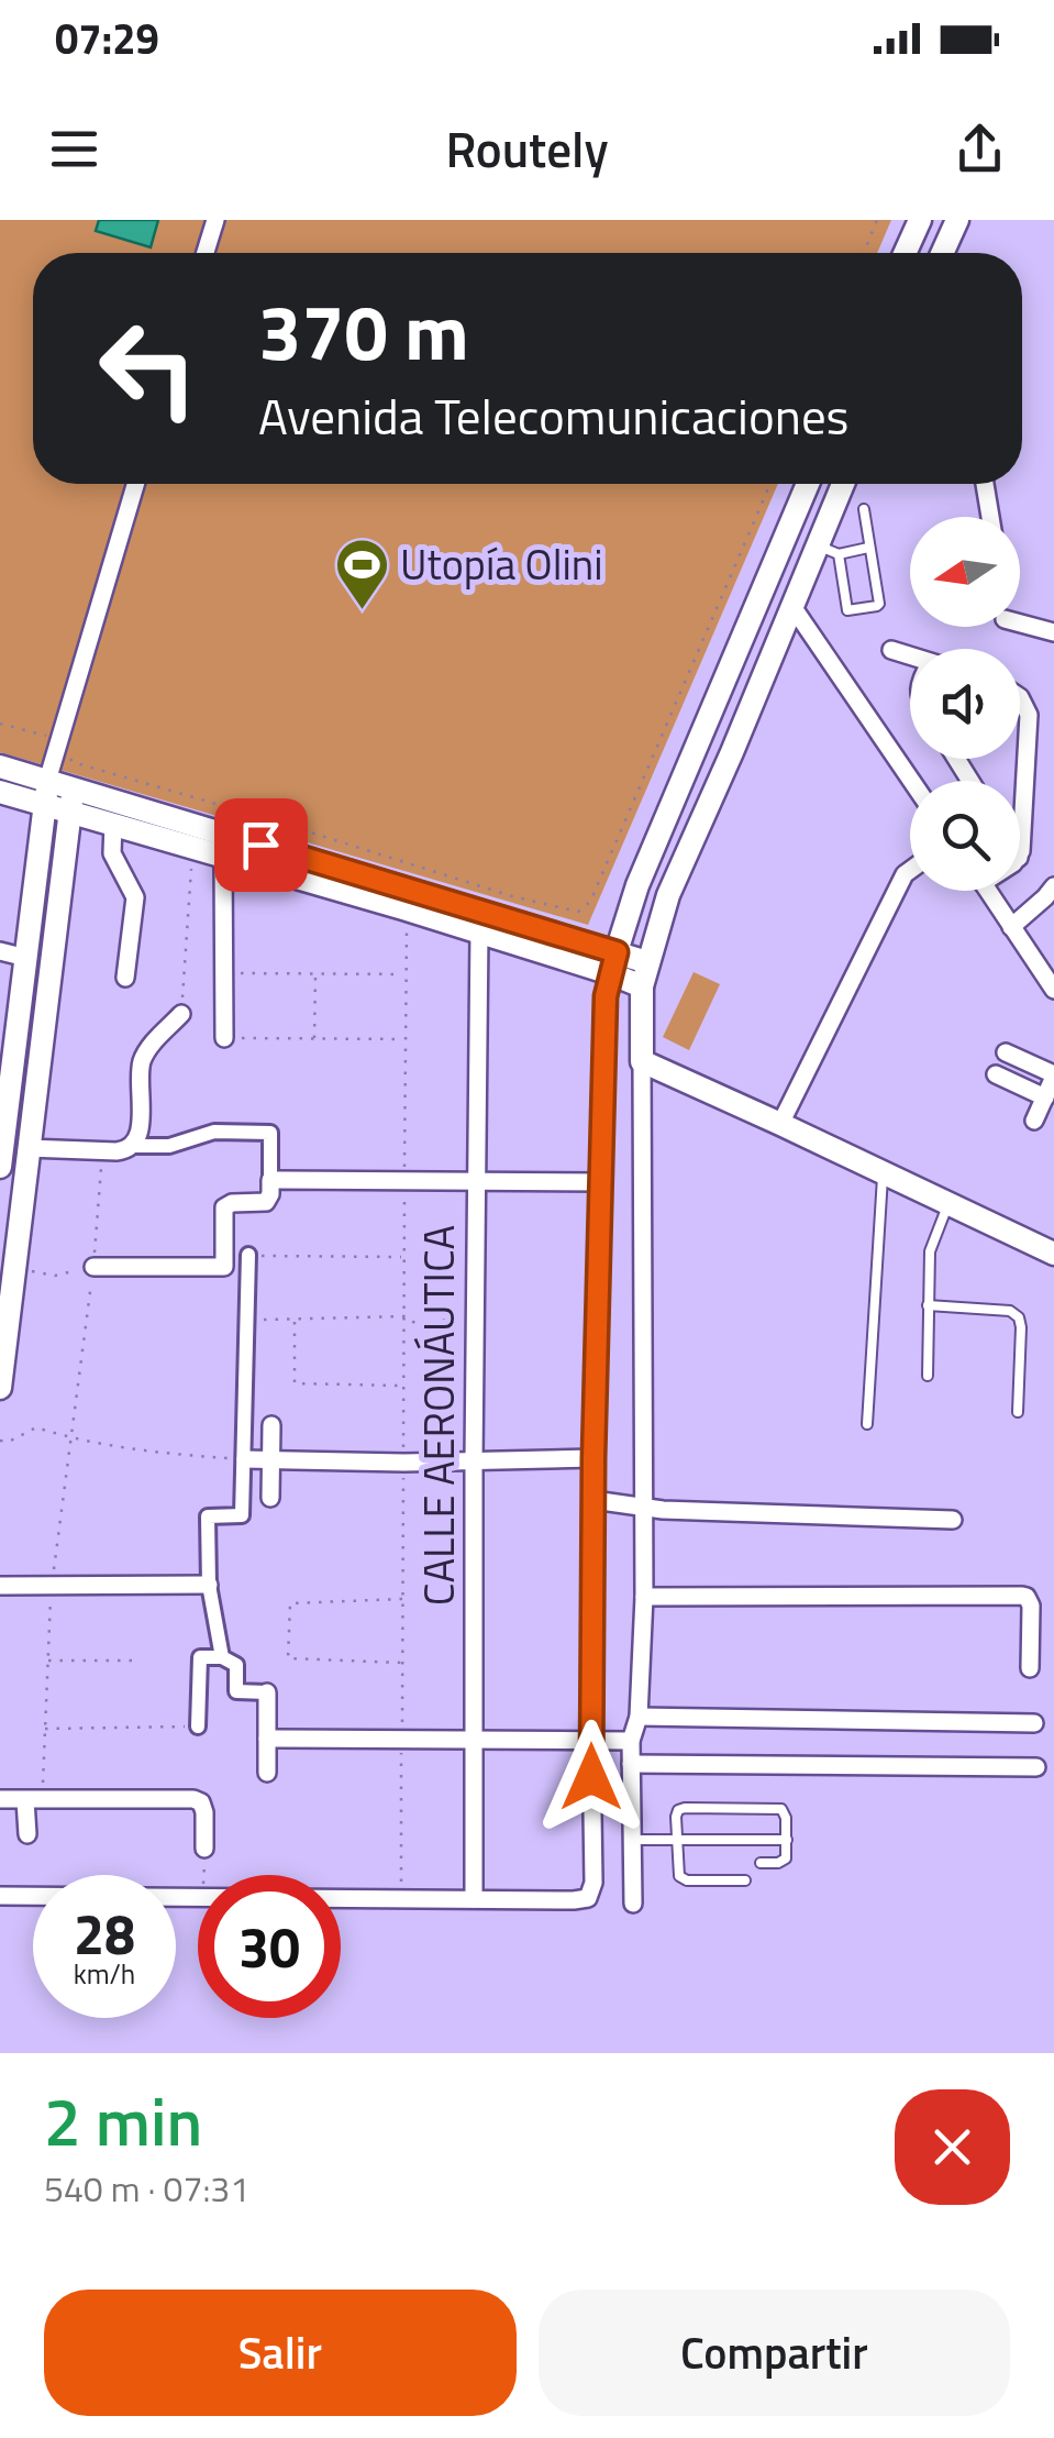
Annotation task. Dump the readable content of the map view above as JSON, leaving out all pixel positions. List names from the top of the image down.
{
  "streets": {
    "street": ["CALLE AERONÁUTICA"]
  },
  "places": {
    "sports": ["Utopía Olini"]
  },
  "north": "left",
  "page": {
    "status": "07:29",
    "header": "Routely",
    "turn": ["370 m", "Avenida Telecomunicaciones"],
    "speed": "28 km/h",
    "limit": "30",
    "heading": ["2 min", "540 m · 07:31"],
    "buttons": ["Salir", "Compartir"]
  }
}
